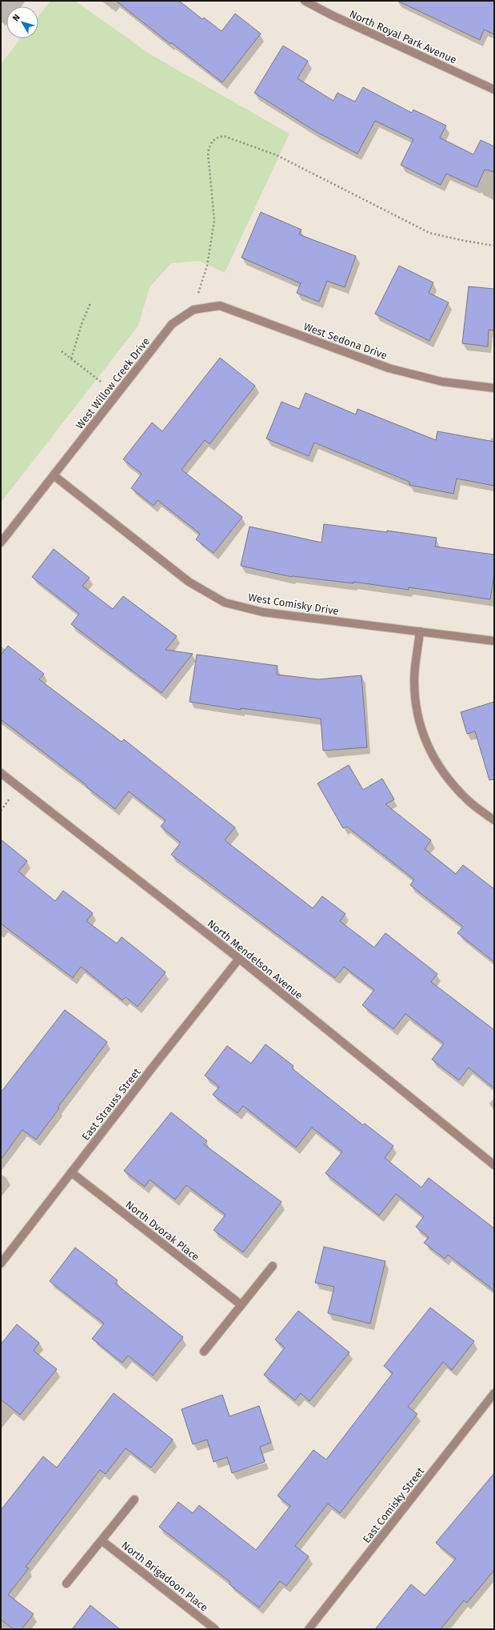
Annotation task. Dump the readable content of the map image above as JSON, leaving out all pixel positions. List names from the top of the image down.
{
  "streets": {
    "street": [
      "North Royal Park Avenue",
      "West Sedona Drive",
      "West Willow Creek Drive",
      "West Comisky Drive",
      "North Mendelson Avenue",
      "East Strauss Street",
      "North Dvorak Place",
      "East Comisky Street",
      "North Brigadoon Place"
    ]
  },
  "crossings": [
    ["West Sedona Drive", "West Willow Creek Drive"],
    ["West Willow Creek Drive", "West Comisky Drive"],
    ["North Mendelson Avenue", "East Strauss Street"],
    ["East Strauss Street", "North Dvorak Place"]
  ],
  "north": "top left"
}
